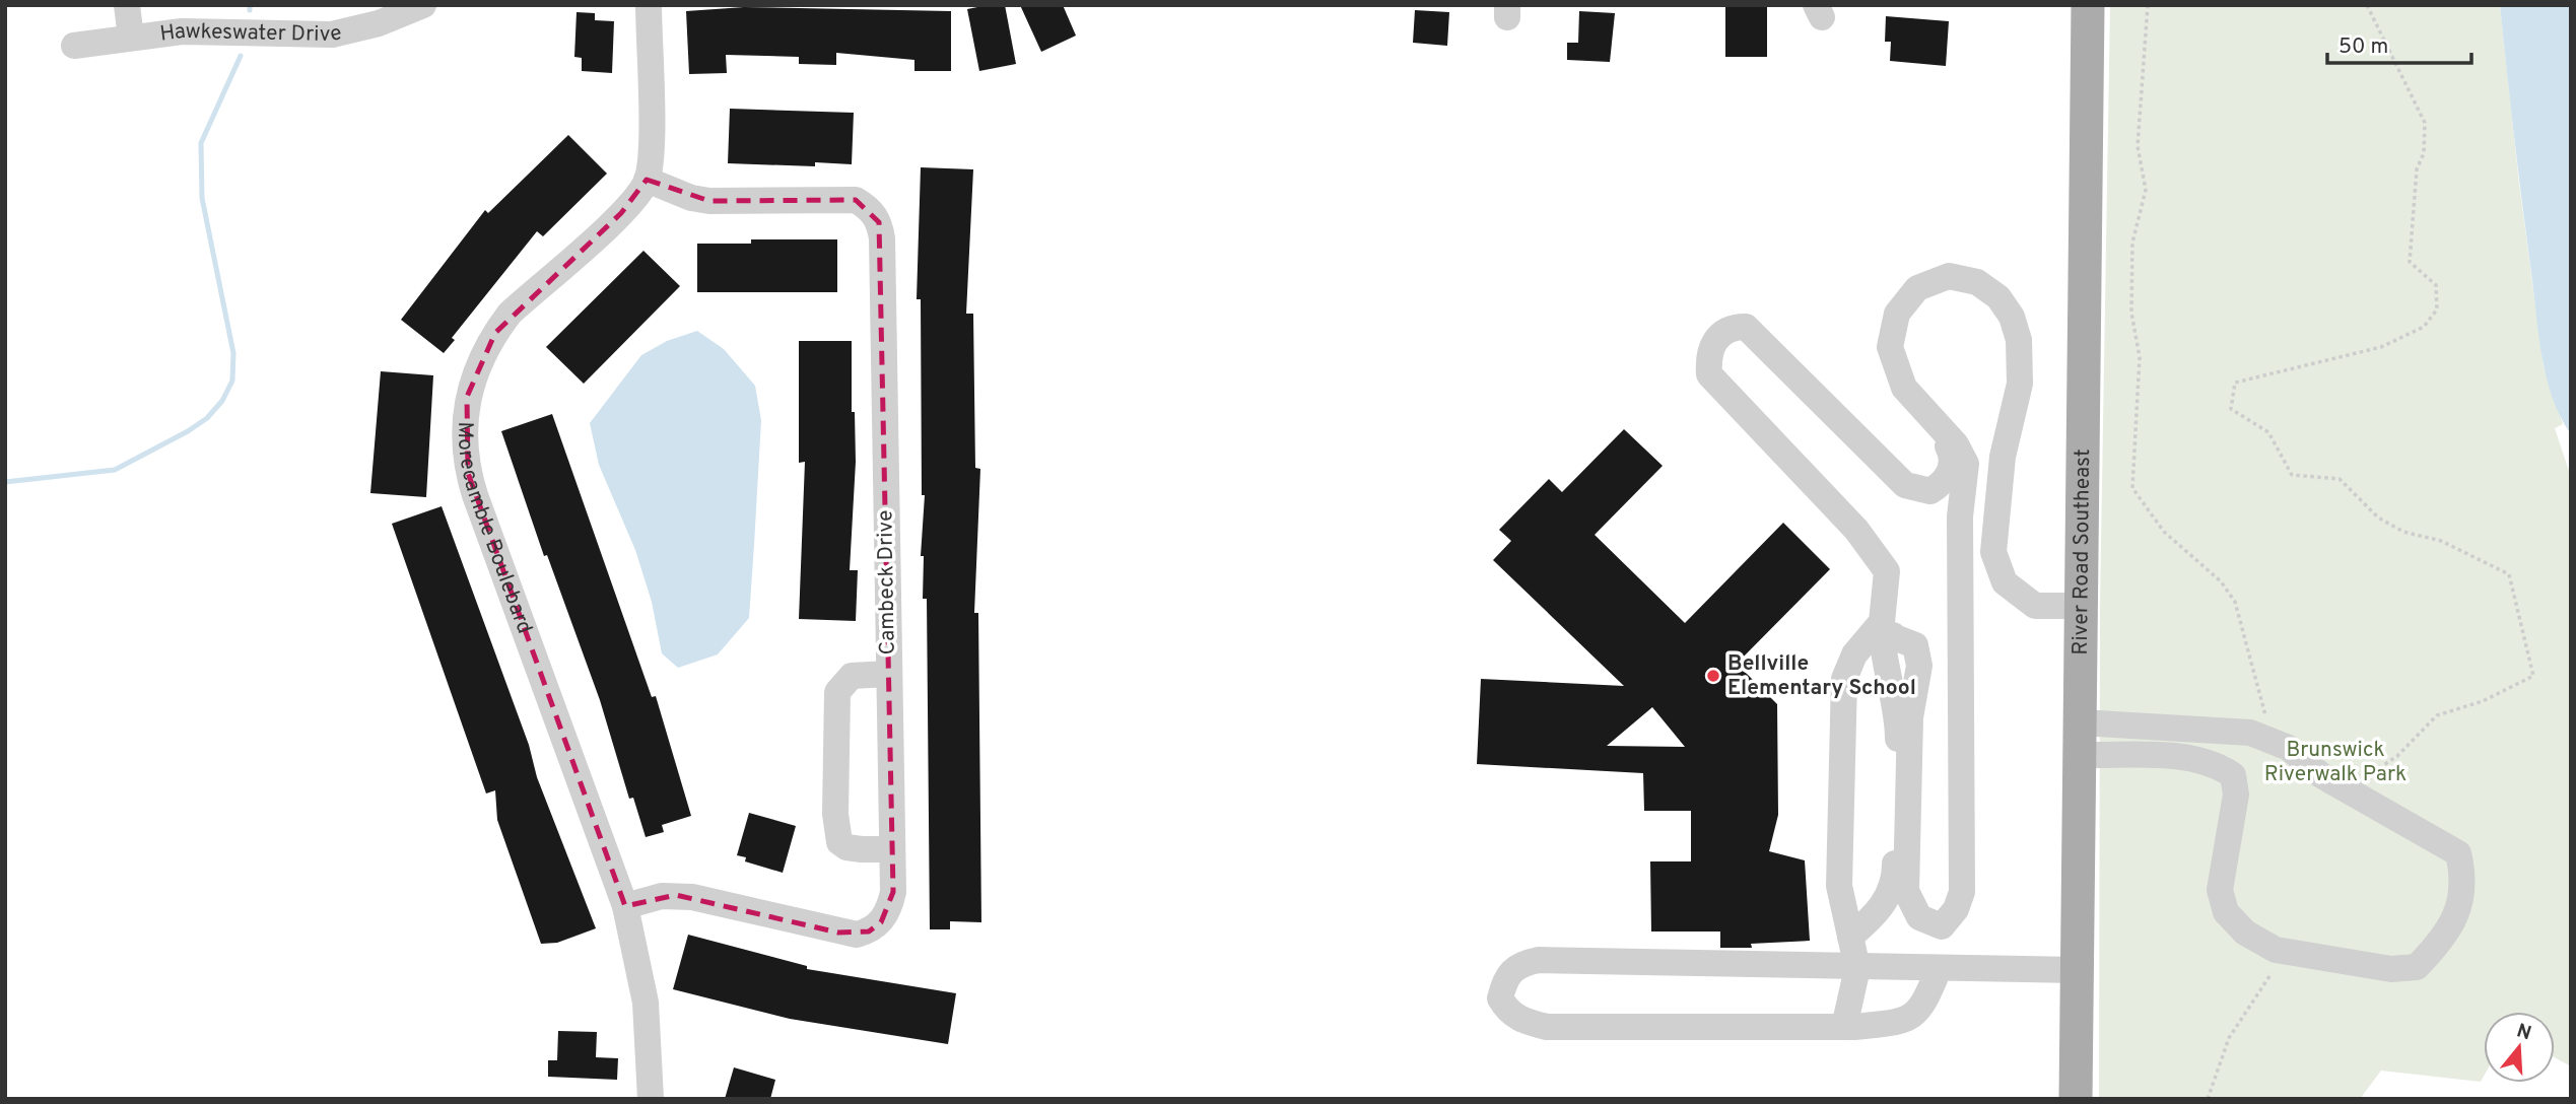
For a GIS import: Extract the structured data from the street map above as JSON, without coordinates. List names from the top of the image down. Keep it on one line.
{"streets":{"main road":["River Road Southeast"],"street":["Hawkeswater Drive","Morecamble Boulebard","Cambeck Drive"]},"crossings":[["Morecamble Boulebard","Cambeck Drive"]],"parks":["Brunswick Riverwalk Park"],"places":["Bellville Elementary School"],"scale_bar":"50 m","north":"top"}
